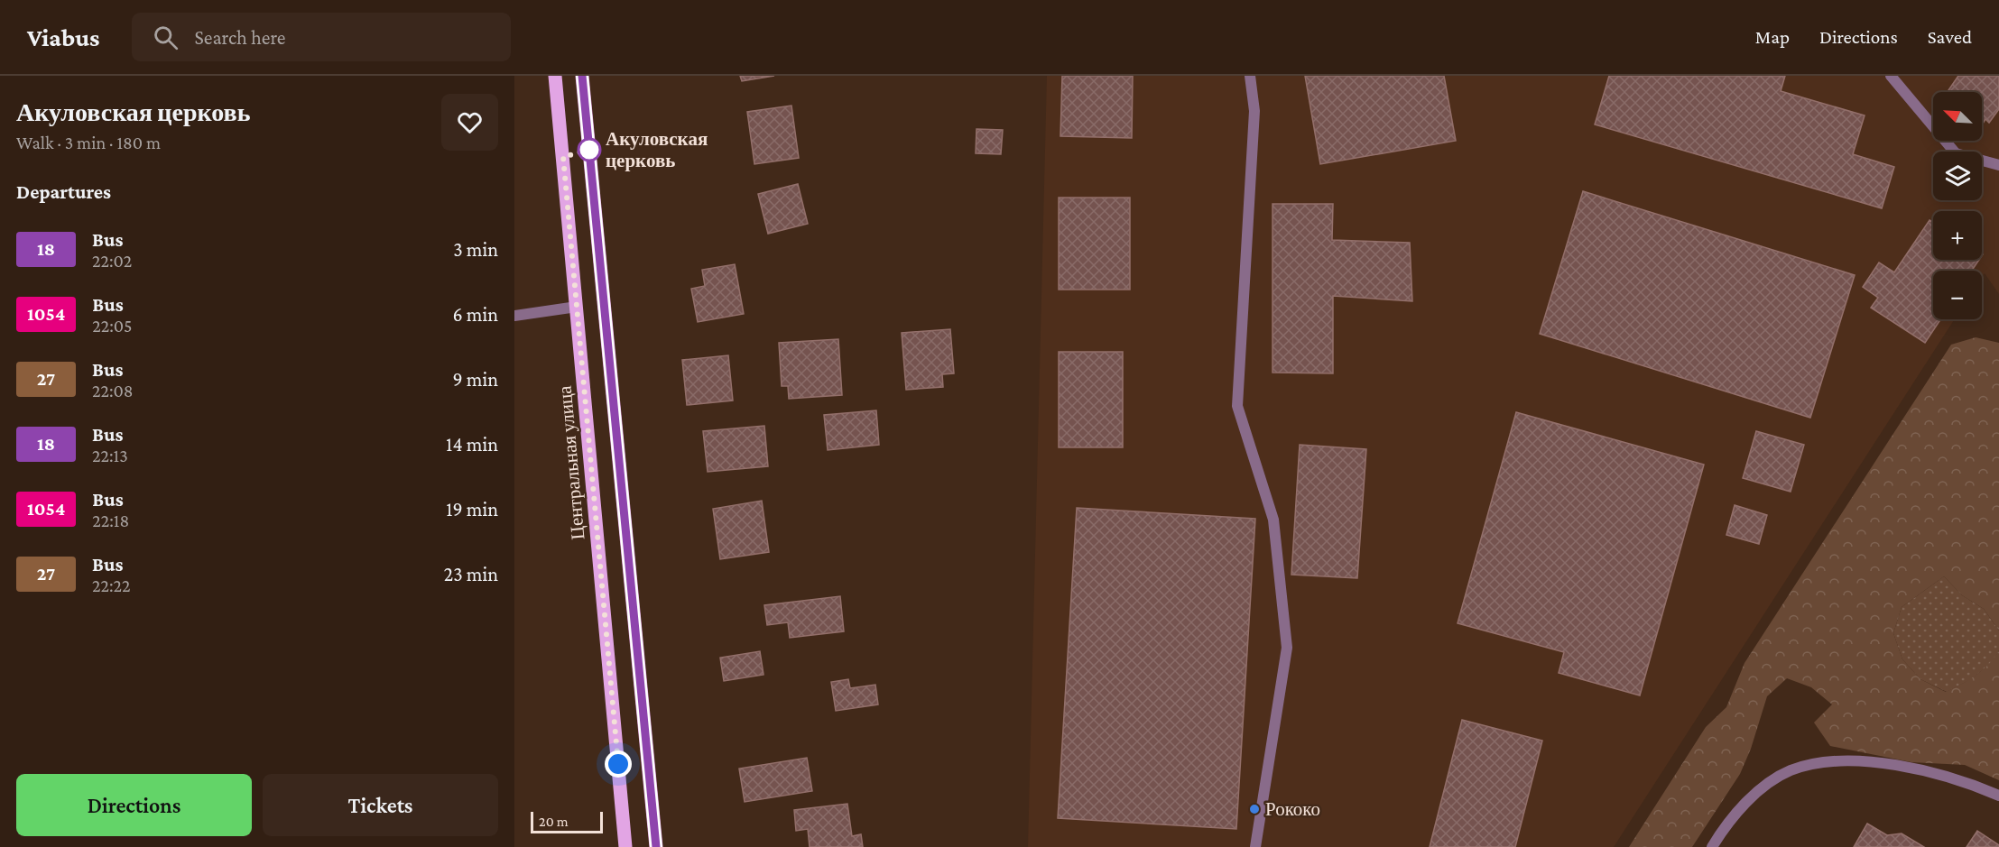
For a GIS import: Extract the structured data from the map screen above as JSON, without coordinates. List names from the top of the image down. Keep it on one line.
{"streets":{"main road":["Центральная улица"]},"places":["Акуловская церковь","Рококо"],"lines":["bus line 18"],"scale_bar":"20 m","north":"top left","page":{"header":"Viabus","search":"Search here","nav":["Map","Directions","Saved"],"heading":[["Акуловская церковь","Walk · 3 min · 180 m"],"Departures"],"map_buttons":["+","−"],"list":[{"mark":"18","name":"Bus","note":"22:02","value":"3 min"},{"mark":"1054","name":"Bus","note":"22:05","value":"6 min"},{"mark":"27","name":"Bus","note":"22:08","value":"9 min"},{"mark":"18","name":"Bus","note":"22:13","value":"14 min"},{"mark":"1054","name":"Bus","note":"22:18","value":"19 min"},{"mark":"27","name":"Bus","note":"22:22","value":"23 min"}],"buttons":["Directions","Tickets"],"scale":"20 m"}}
